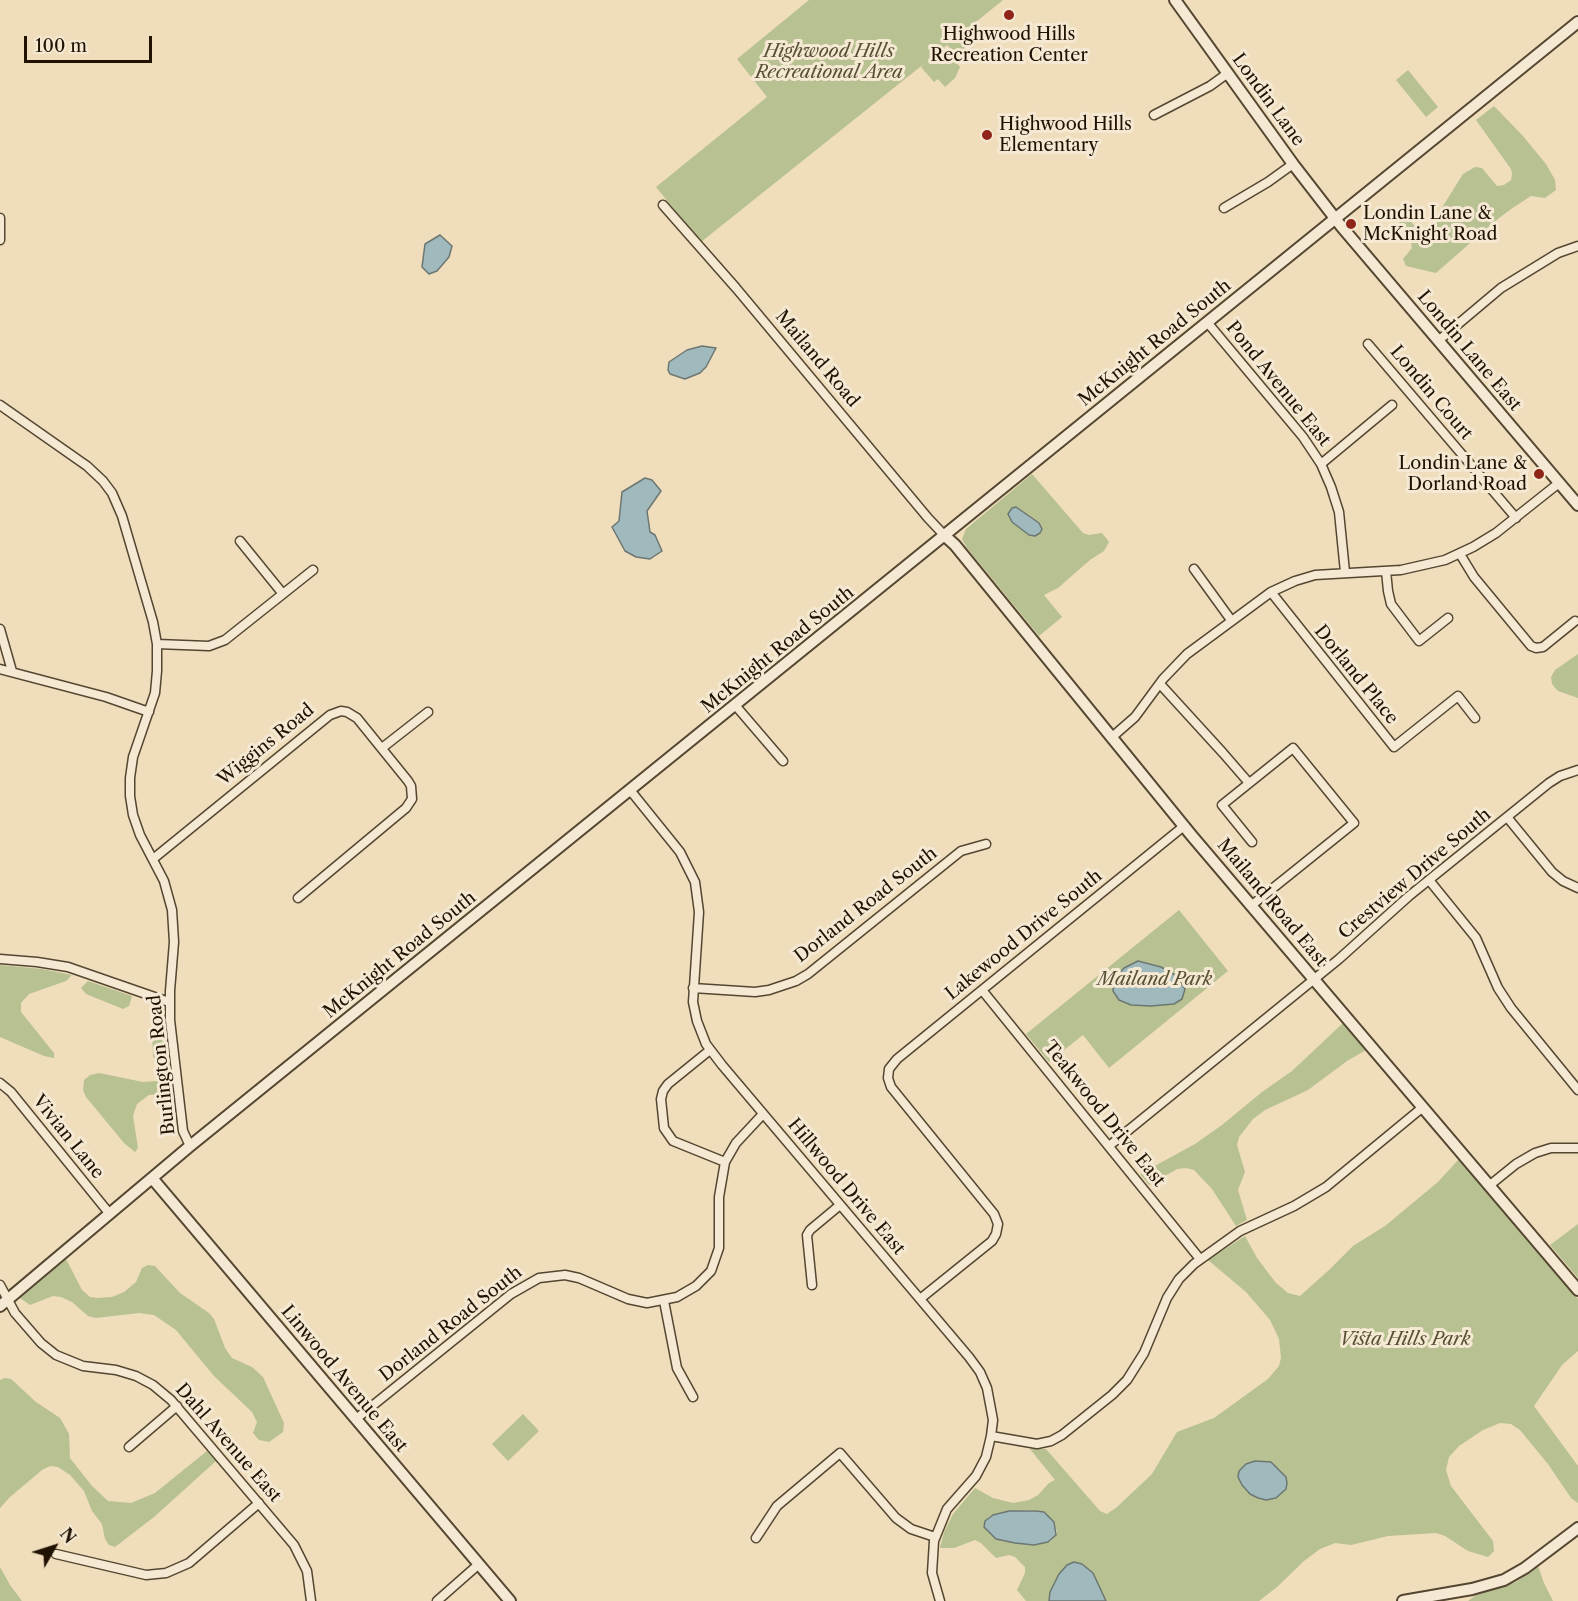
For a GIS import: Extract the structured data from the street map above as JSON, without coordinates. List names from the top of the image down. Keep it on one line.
{"streets":{"street":["Londin Lane","McKnight Road South","Londin Lane East","Mailand Road","Pond Avenue East","Londin Court","Dorland Place","Wiggins Road","Crestview Drive South","Mailand Road East","Dorland Road South","Lakewood Drive South","Burlington Road","Teakwood Drive East","Vivian Lane","Hillwood Drive East","Linwood Avenue East","Dahl Avenue East"]},"crossings":[["Londin Lane","McKnight Road South"],["Londin Lane","Londin Lane East"],["McKnight Road South","Londin Lane East"],["McKnight Road South","Mailand Road"],["McKnight Road South","Pond Avenue East"],["McKnight Road South","Mailand Road East"],["McKnight Road South","Burlington Road"],["McKnight Road South","Vivian Lane"],["McKnight Road South","Hillwood Drive East"],["McKnight Road South","Linwood Avenue East"],["McKnight Road South","Dahl Avenue East"],["Mailand Road","Mailand Road East"],["Wiggins Road","Burlington Road"],["Crestview Drive South","Mailand Road East"],["Crestview Drive South","Teakwood Drive East"],["Mailand Road East","Lakewood Drive South"],["Dorland Road South","Hillwood Drive East"],["Dorland Road South","Linwood Avenue East"],["Lakewood Drive South","Teakwood Drive East"],["Lakewood Drive South","Hillwood Drive East"]],"parks":["Highwood Hills Recreational Area","Mailand Park","Vista Hills Park"],"places":["Highwood Hills Recreation Center","Highwood Hills Elementary","Londin Lane & McKnight Road","Londin Lane & Dorland Road"],"scale_bar":"100 m","north":"top right"}
